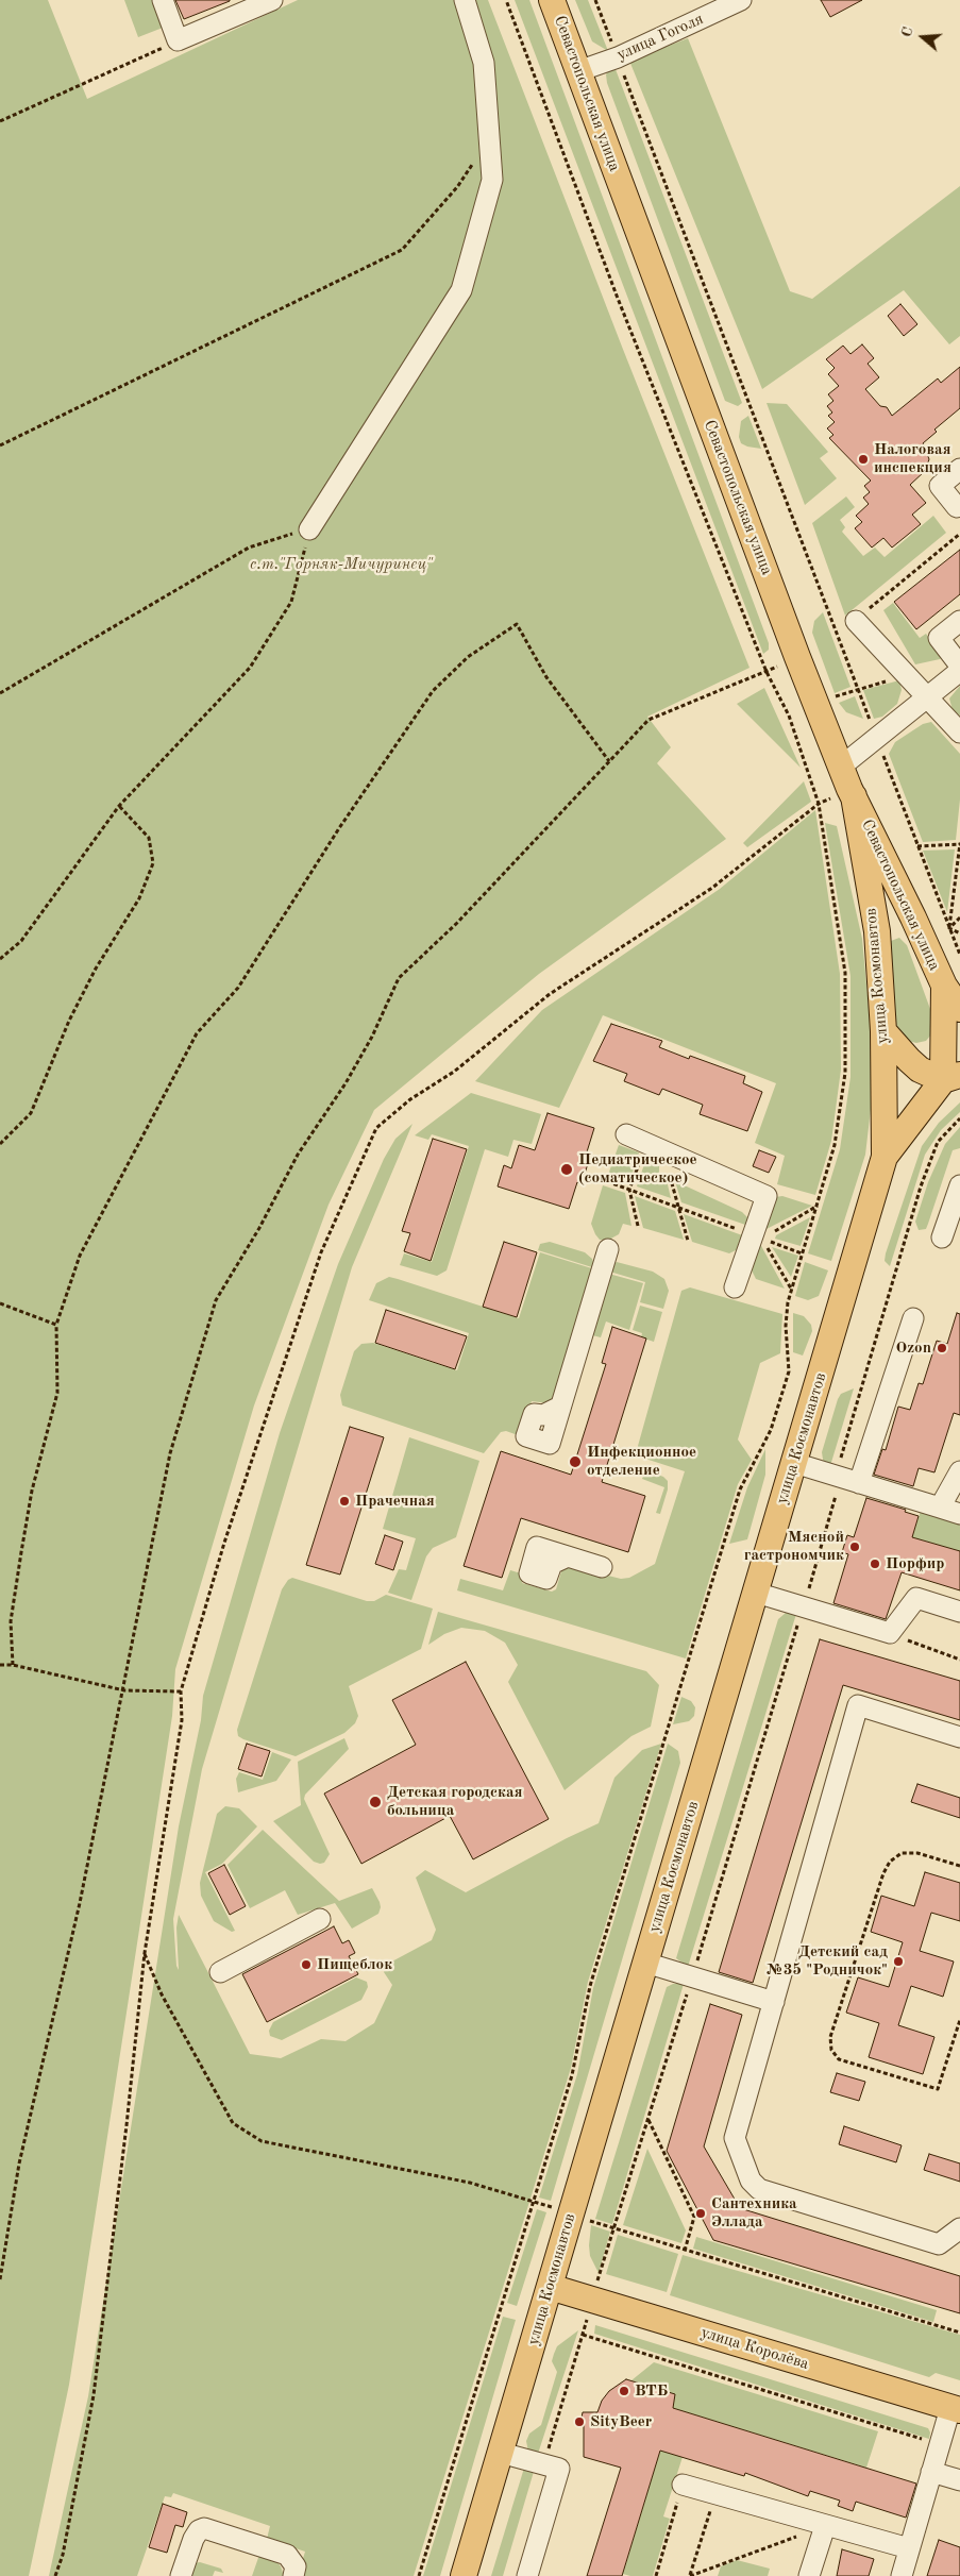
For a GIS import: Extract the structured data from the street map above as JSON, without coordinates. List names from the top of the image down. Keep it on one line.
{"streets":{"main road":["Севастопольская улица","улица Космонавтов","улица Королёва"],"street":["улица Гоголя"]},"crossings":[["улица Гоголя","Севастопольская улица"],["Севастопольская улица","улица Космонавтов"],["улица Космонавтов","улица Королёва"]],"parks":["с.т.\"Горняк-Мичуринец\""],"places":["Налоговая инспекция","Педиатрическое (соматическое)","Ozon","Инфекционное отделение","Прачечная","Мясной гастрономчик","Порфир","Детская городская больница","Детский сад №35 \"Родничок\"","Пищеблок","Сантехника Эллада","ВТБ","SityBeer"],"north":"left"}
